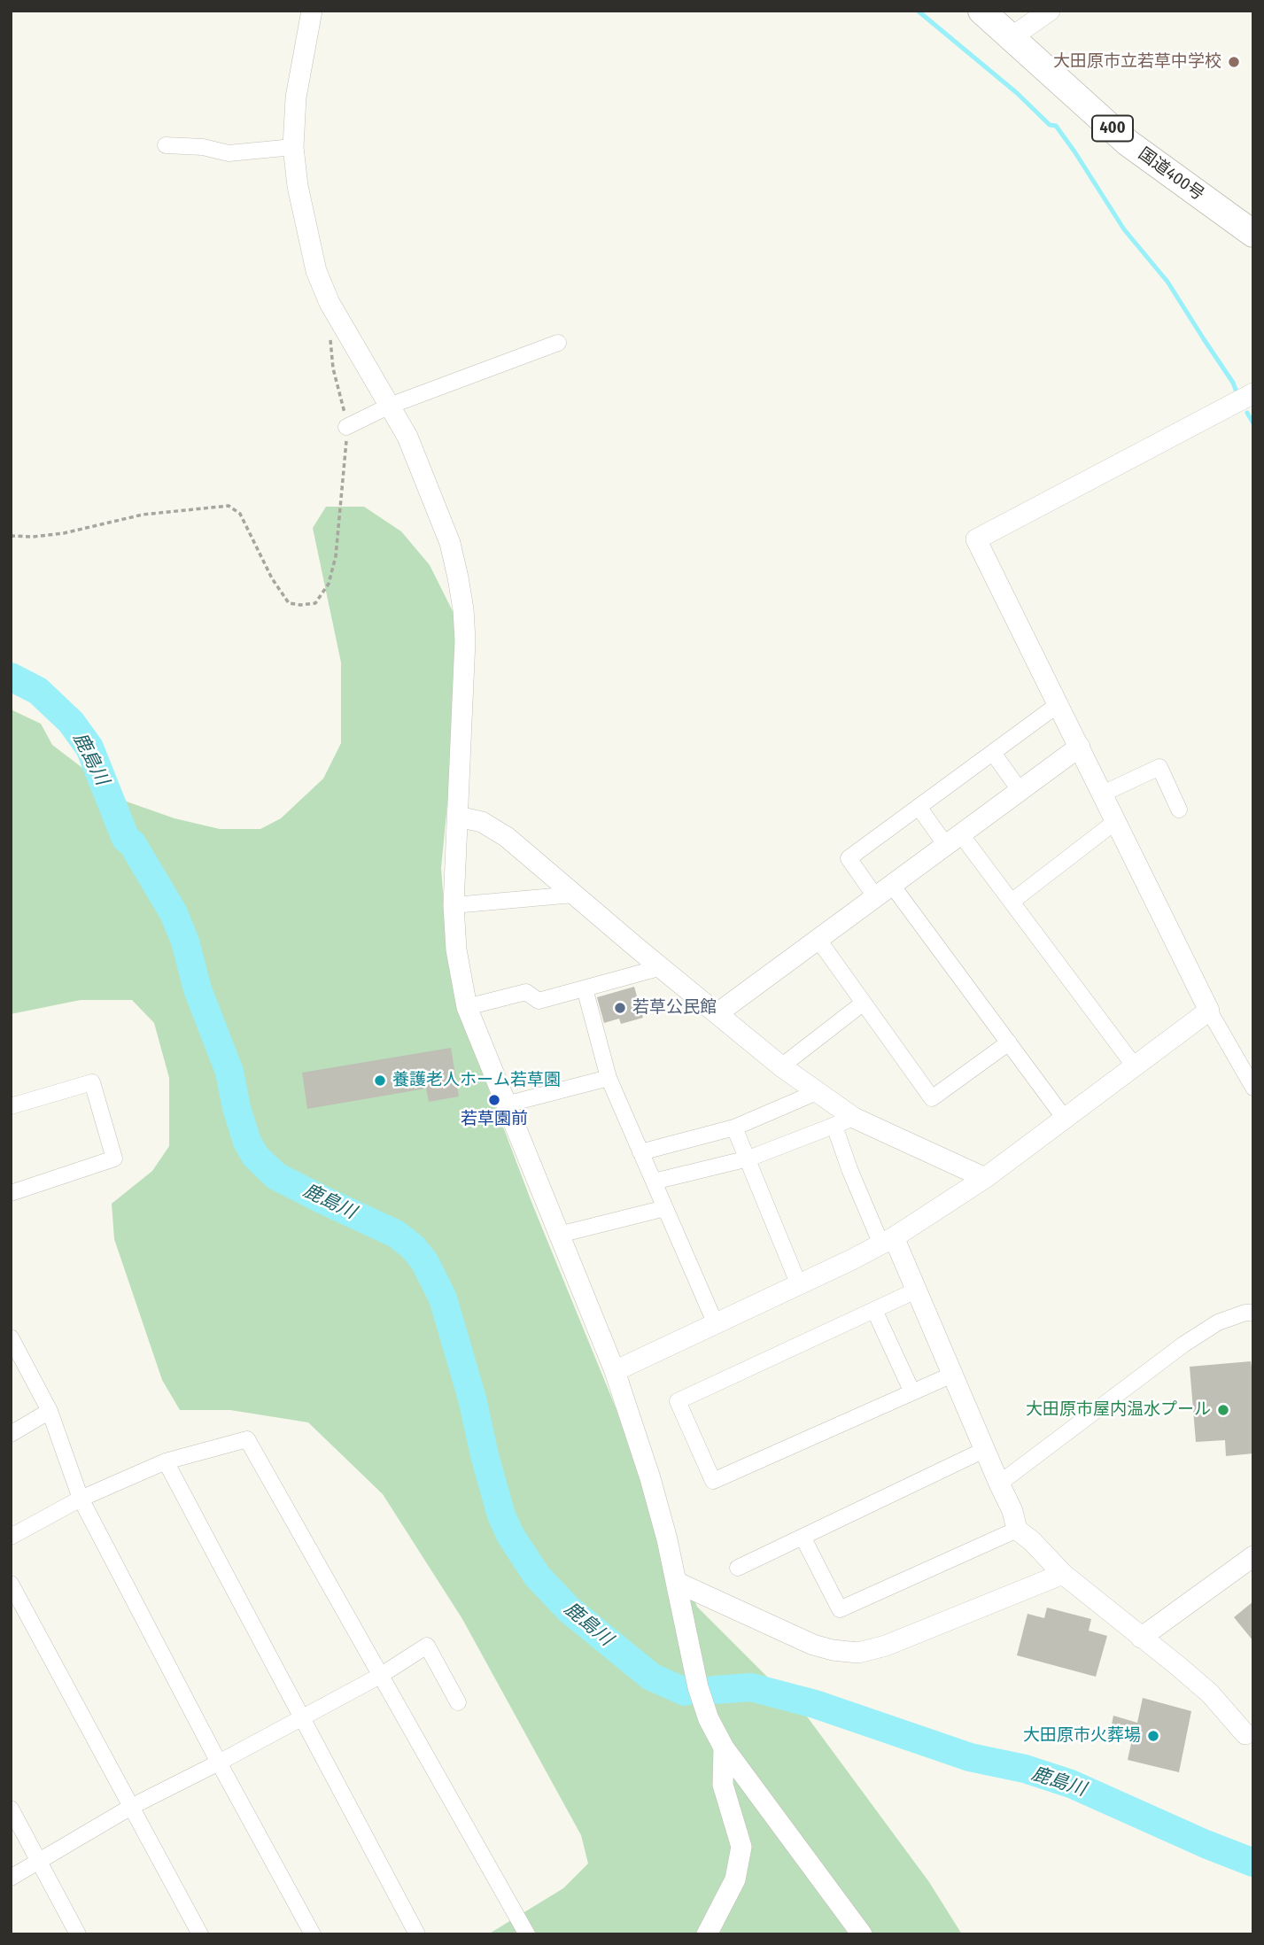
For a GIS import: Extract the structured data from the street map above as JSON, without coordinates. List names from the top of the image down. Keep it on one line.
{"streets":{"highway":["400","国道400号"]},"water":["鹿島川"],"places":["大田原市立若草中学校","若草公民館","養護老人ホーム若草園","若草園前","大田原市屋内温水プール","大田原市火葬場"]}
